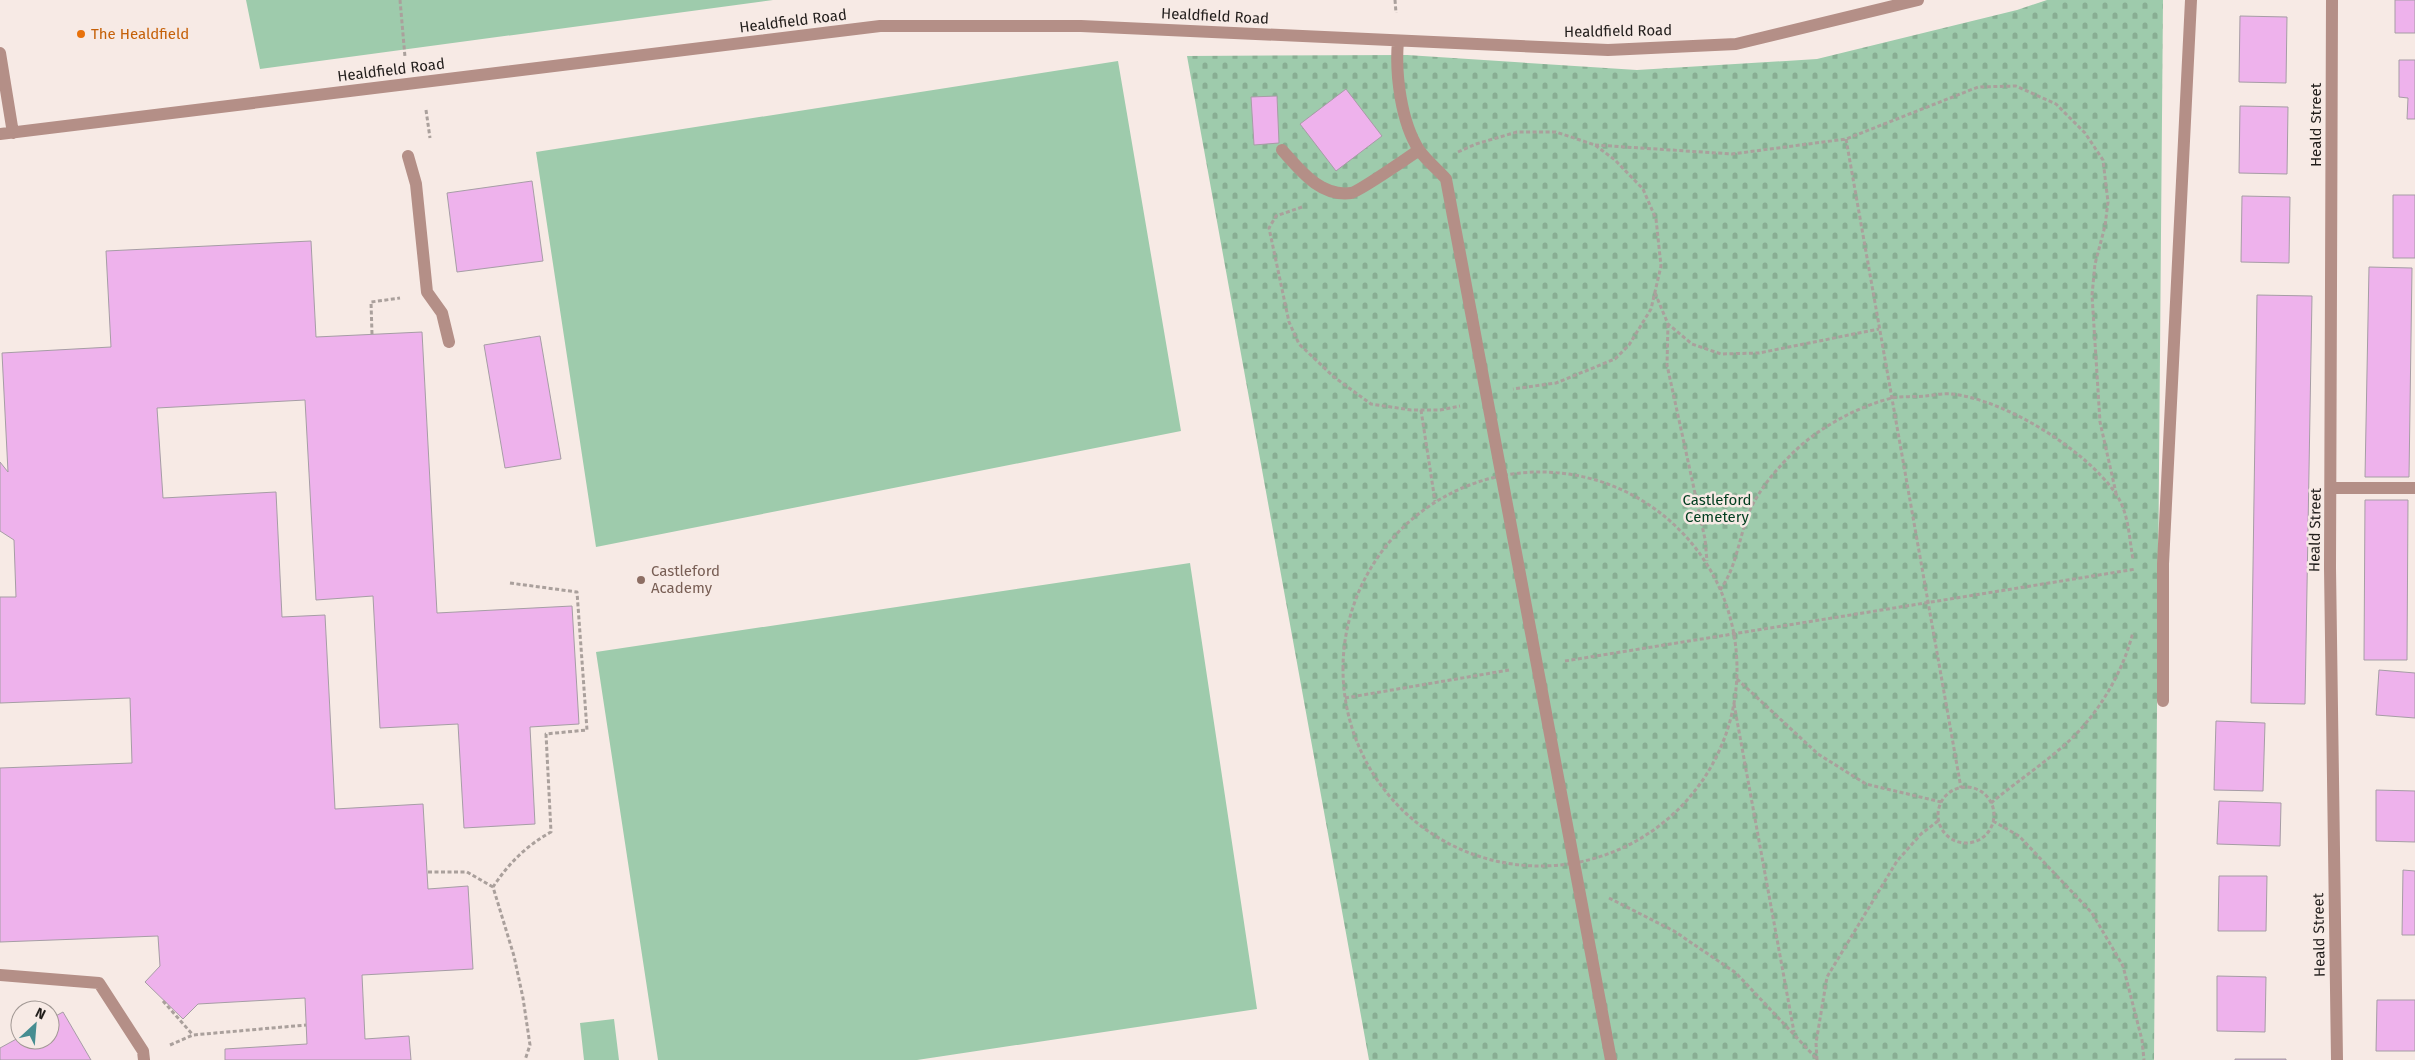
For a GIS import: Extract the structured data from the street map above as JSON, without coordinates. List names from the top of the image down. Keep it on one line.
{"streets":{"street":["Healdfield Road","Heald Street"]},"parks":["Castleford Cemetery"],"places":["The Healdfield","Castleford Academy"],"north":"top right"}
